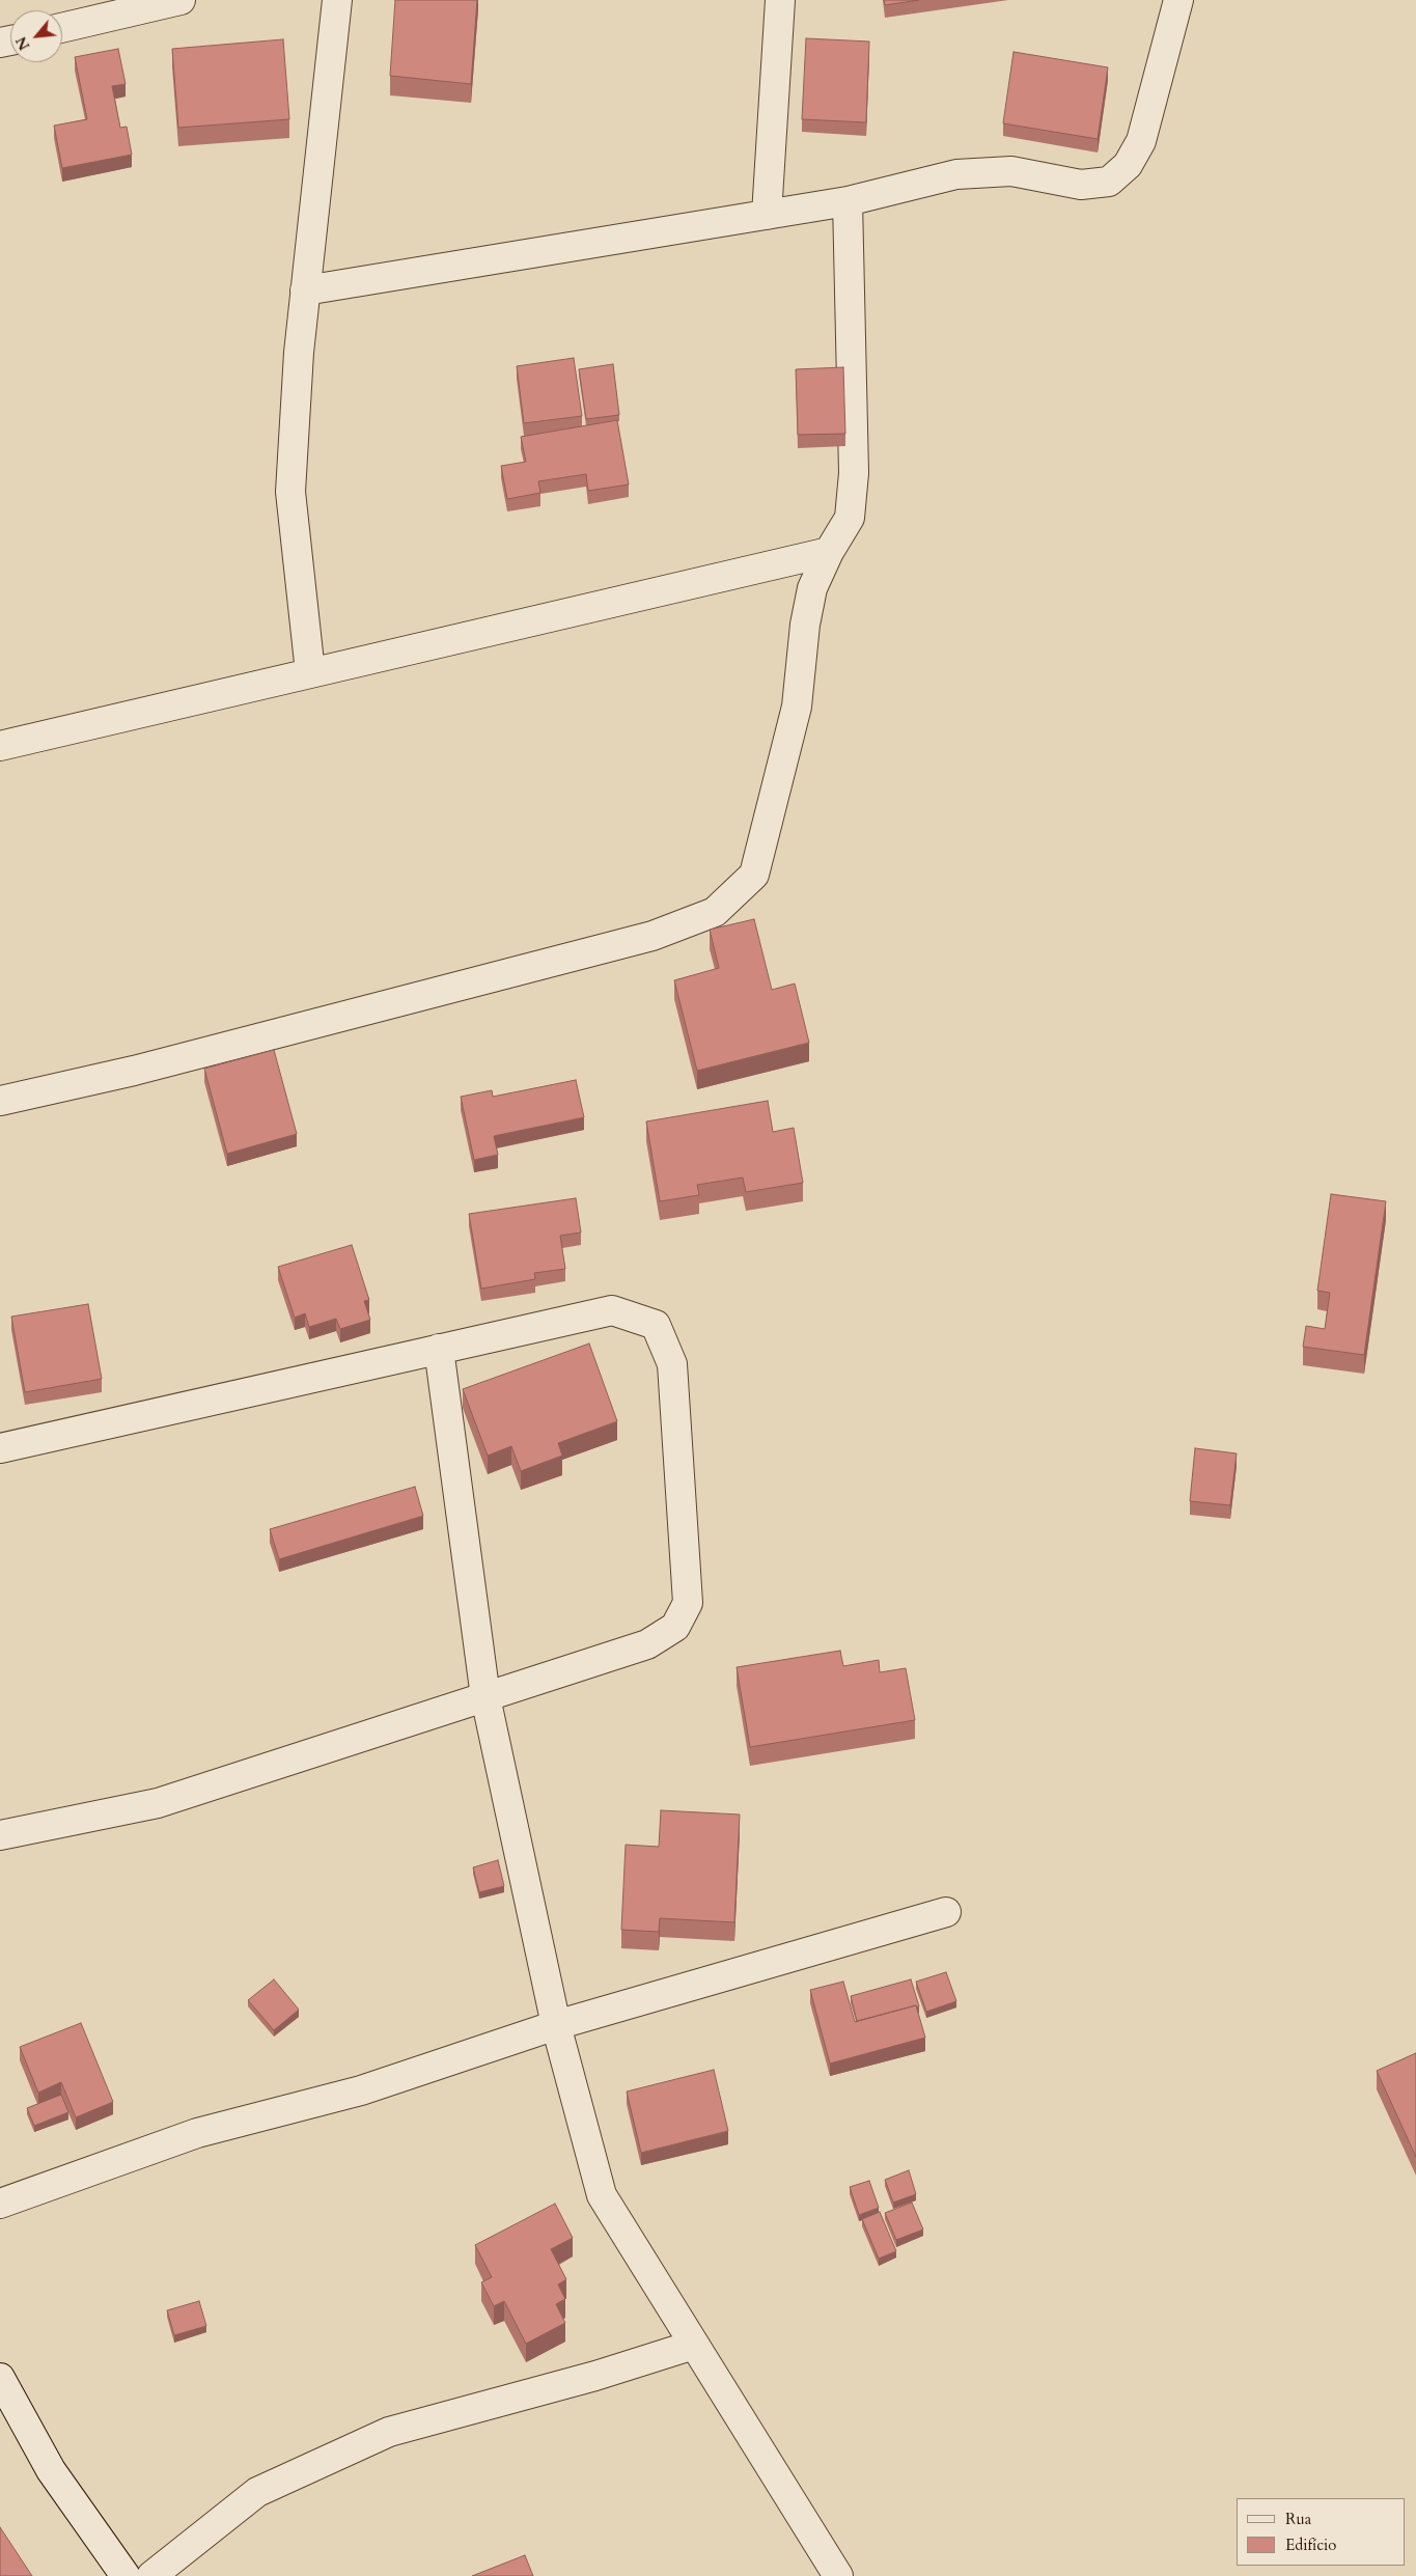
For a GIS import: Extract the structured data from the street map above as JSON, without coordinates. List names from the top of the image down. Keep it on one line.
{"legend":["Rua","Edifício"],"north":"bottom left"}
